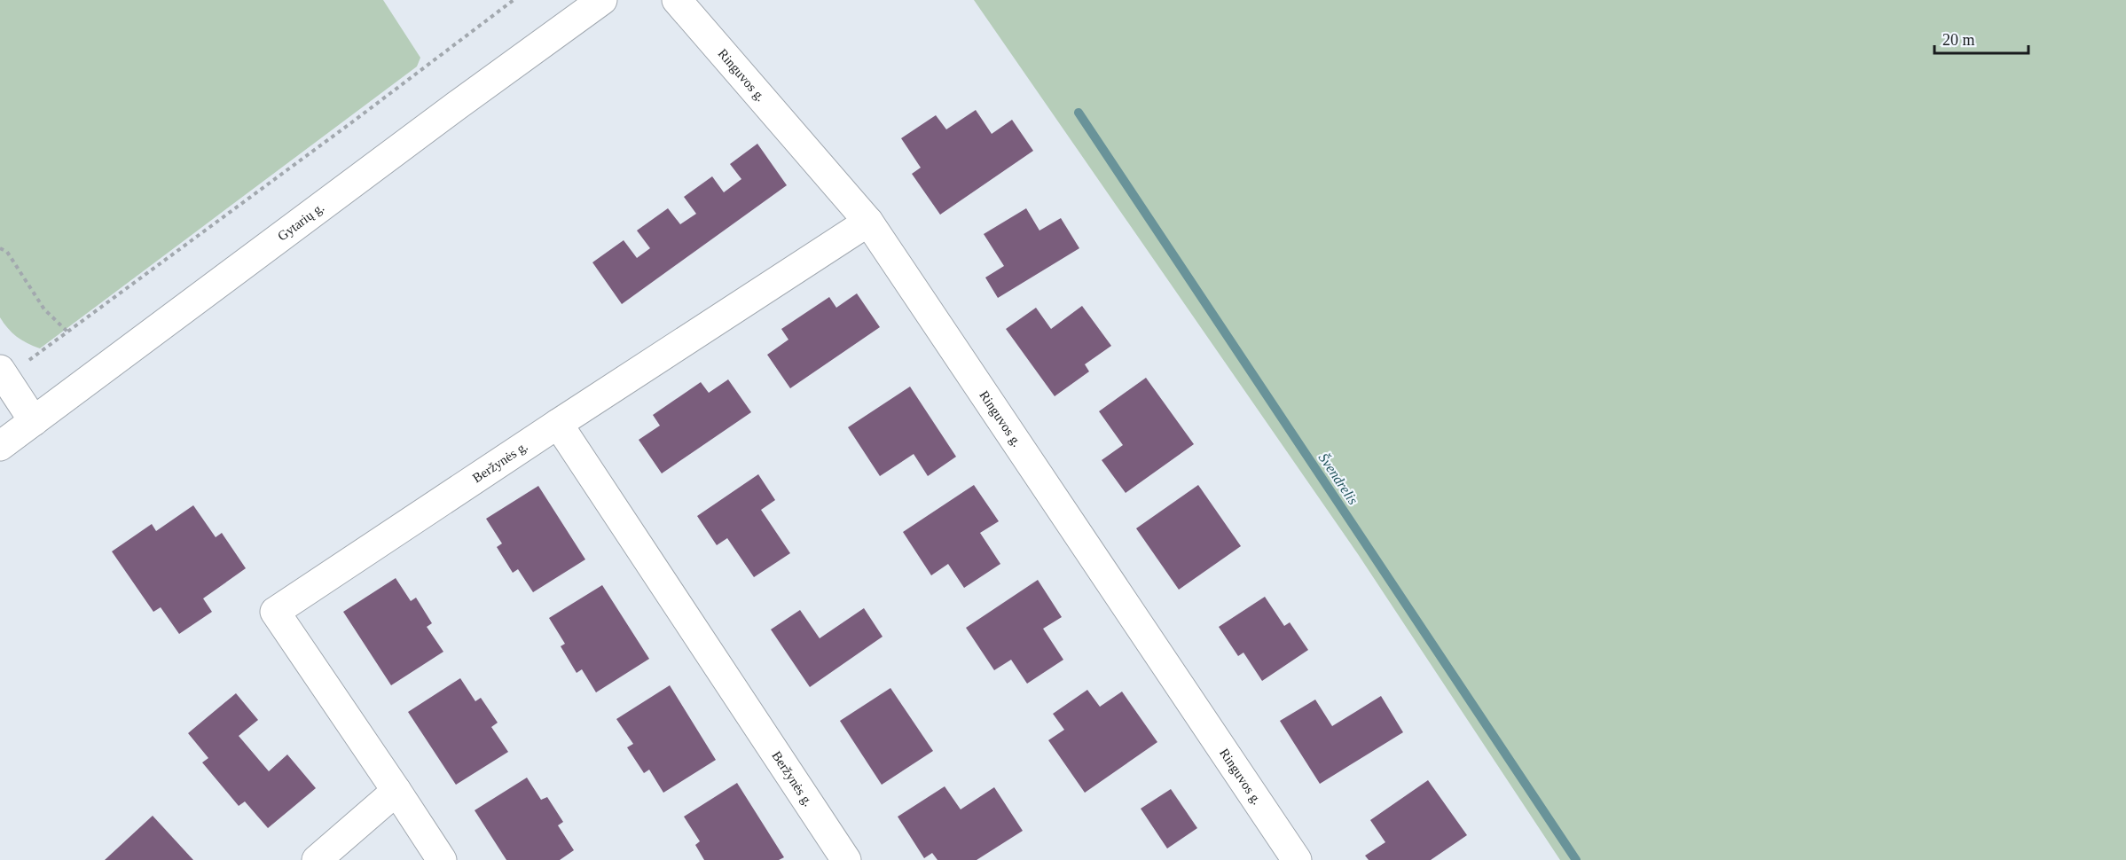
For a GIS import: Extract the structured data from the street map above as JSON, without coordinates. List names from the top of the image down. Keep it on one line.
{"streets":{"street":["Ringuvos g.","Gytarių g.","Beržynės g."]},"water":["Švendrelis"],"scale_bar":"20 m"}
